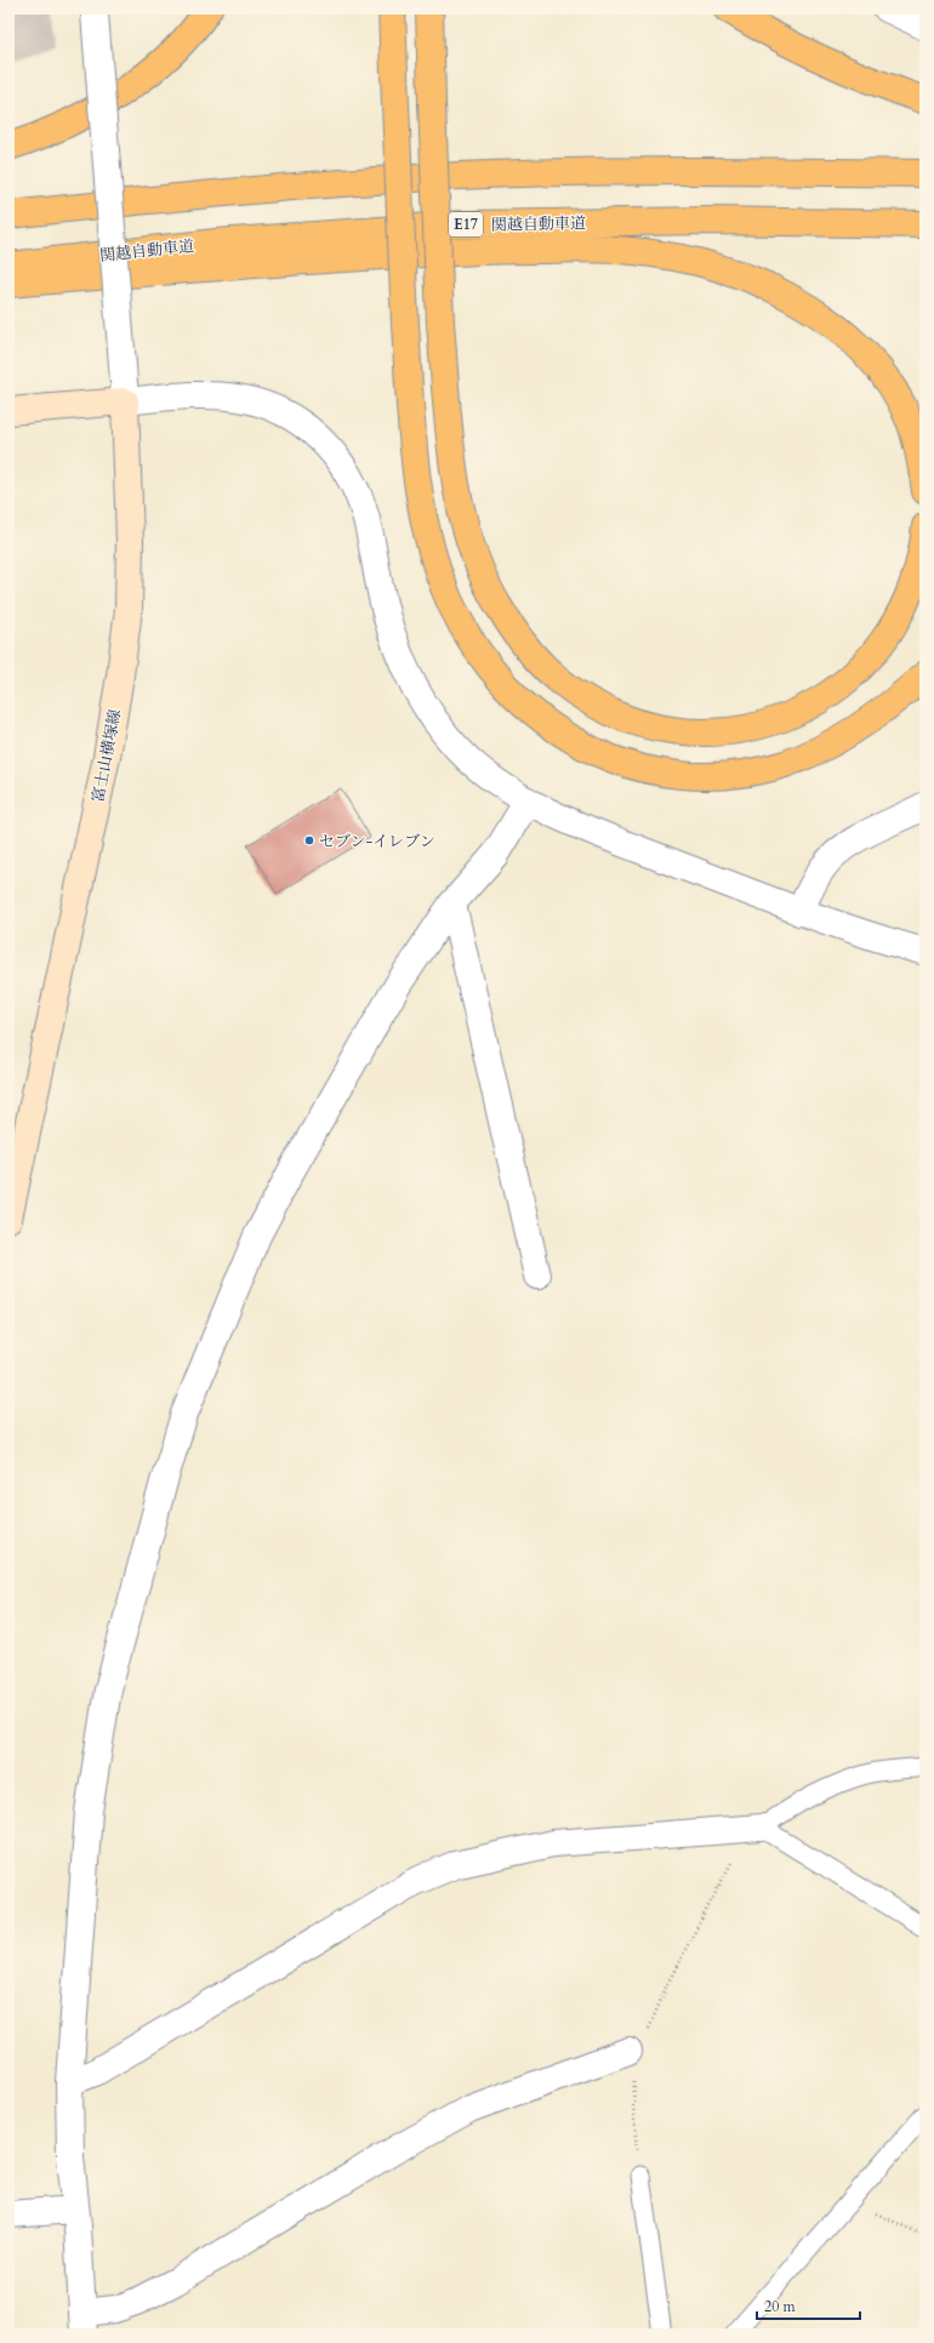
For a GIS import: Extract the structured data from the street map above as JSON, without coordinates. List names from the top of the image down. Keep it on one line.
{"streets":{"highway":["関越自動車道","E17"],"main road":["富士山横塚線"]},"places":["セブン-イレブン"],"scale_bar":"20 m"}
